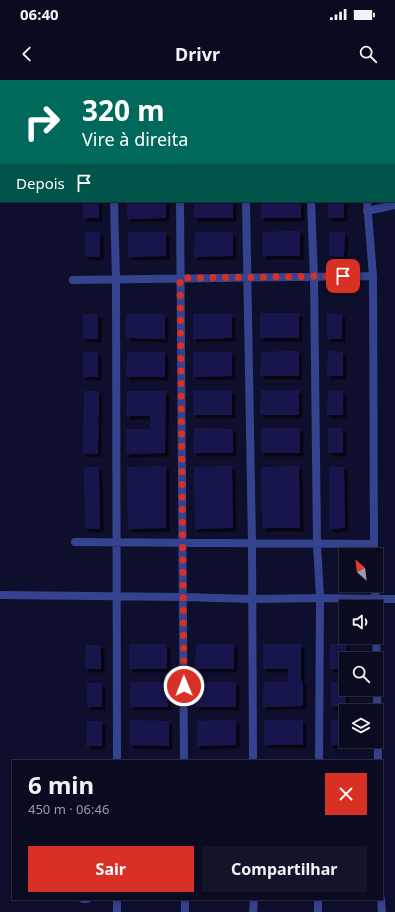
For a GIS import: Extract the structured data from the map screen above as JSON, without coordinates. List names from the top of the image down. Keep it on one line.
{"north":"top left","page":{"status":"06:40","header":"Drivr","turn":["320 m","Vire à direita"],"then":"Depois","heading":["6 min","450 m · 06:46"],"buttons":["Sair","Compartilhar"]}}
